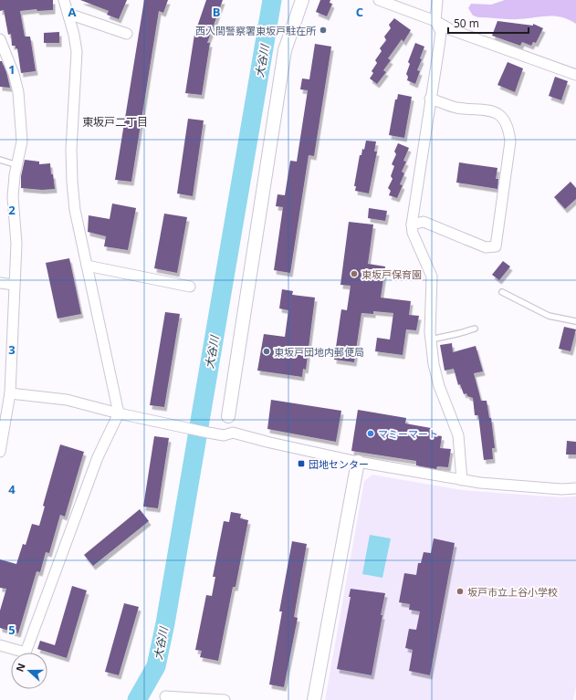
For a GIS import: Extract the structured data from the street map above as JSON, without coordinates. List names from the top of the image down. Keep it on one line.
{"districts":["東坂戸二丁目"],"water":["大谷川"],"places":{"other":["西入間警察署東坂戸駐在所","東坂戸保育園","東坂戸団地内郵便局","マミーマート","坂戸市立上谷小学校"],"transit":["団地センター"]},"scale_bar":"50 m","north":"left","grid":{"columns":["A","B","C"],"rows":["1","2","3","4","5"]}}
